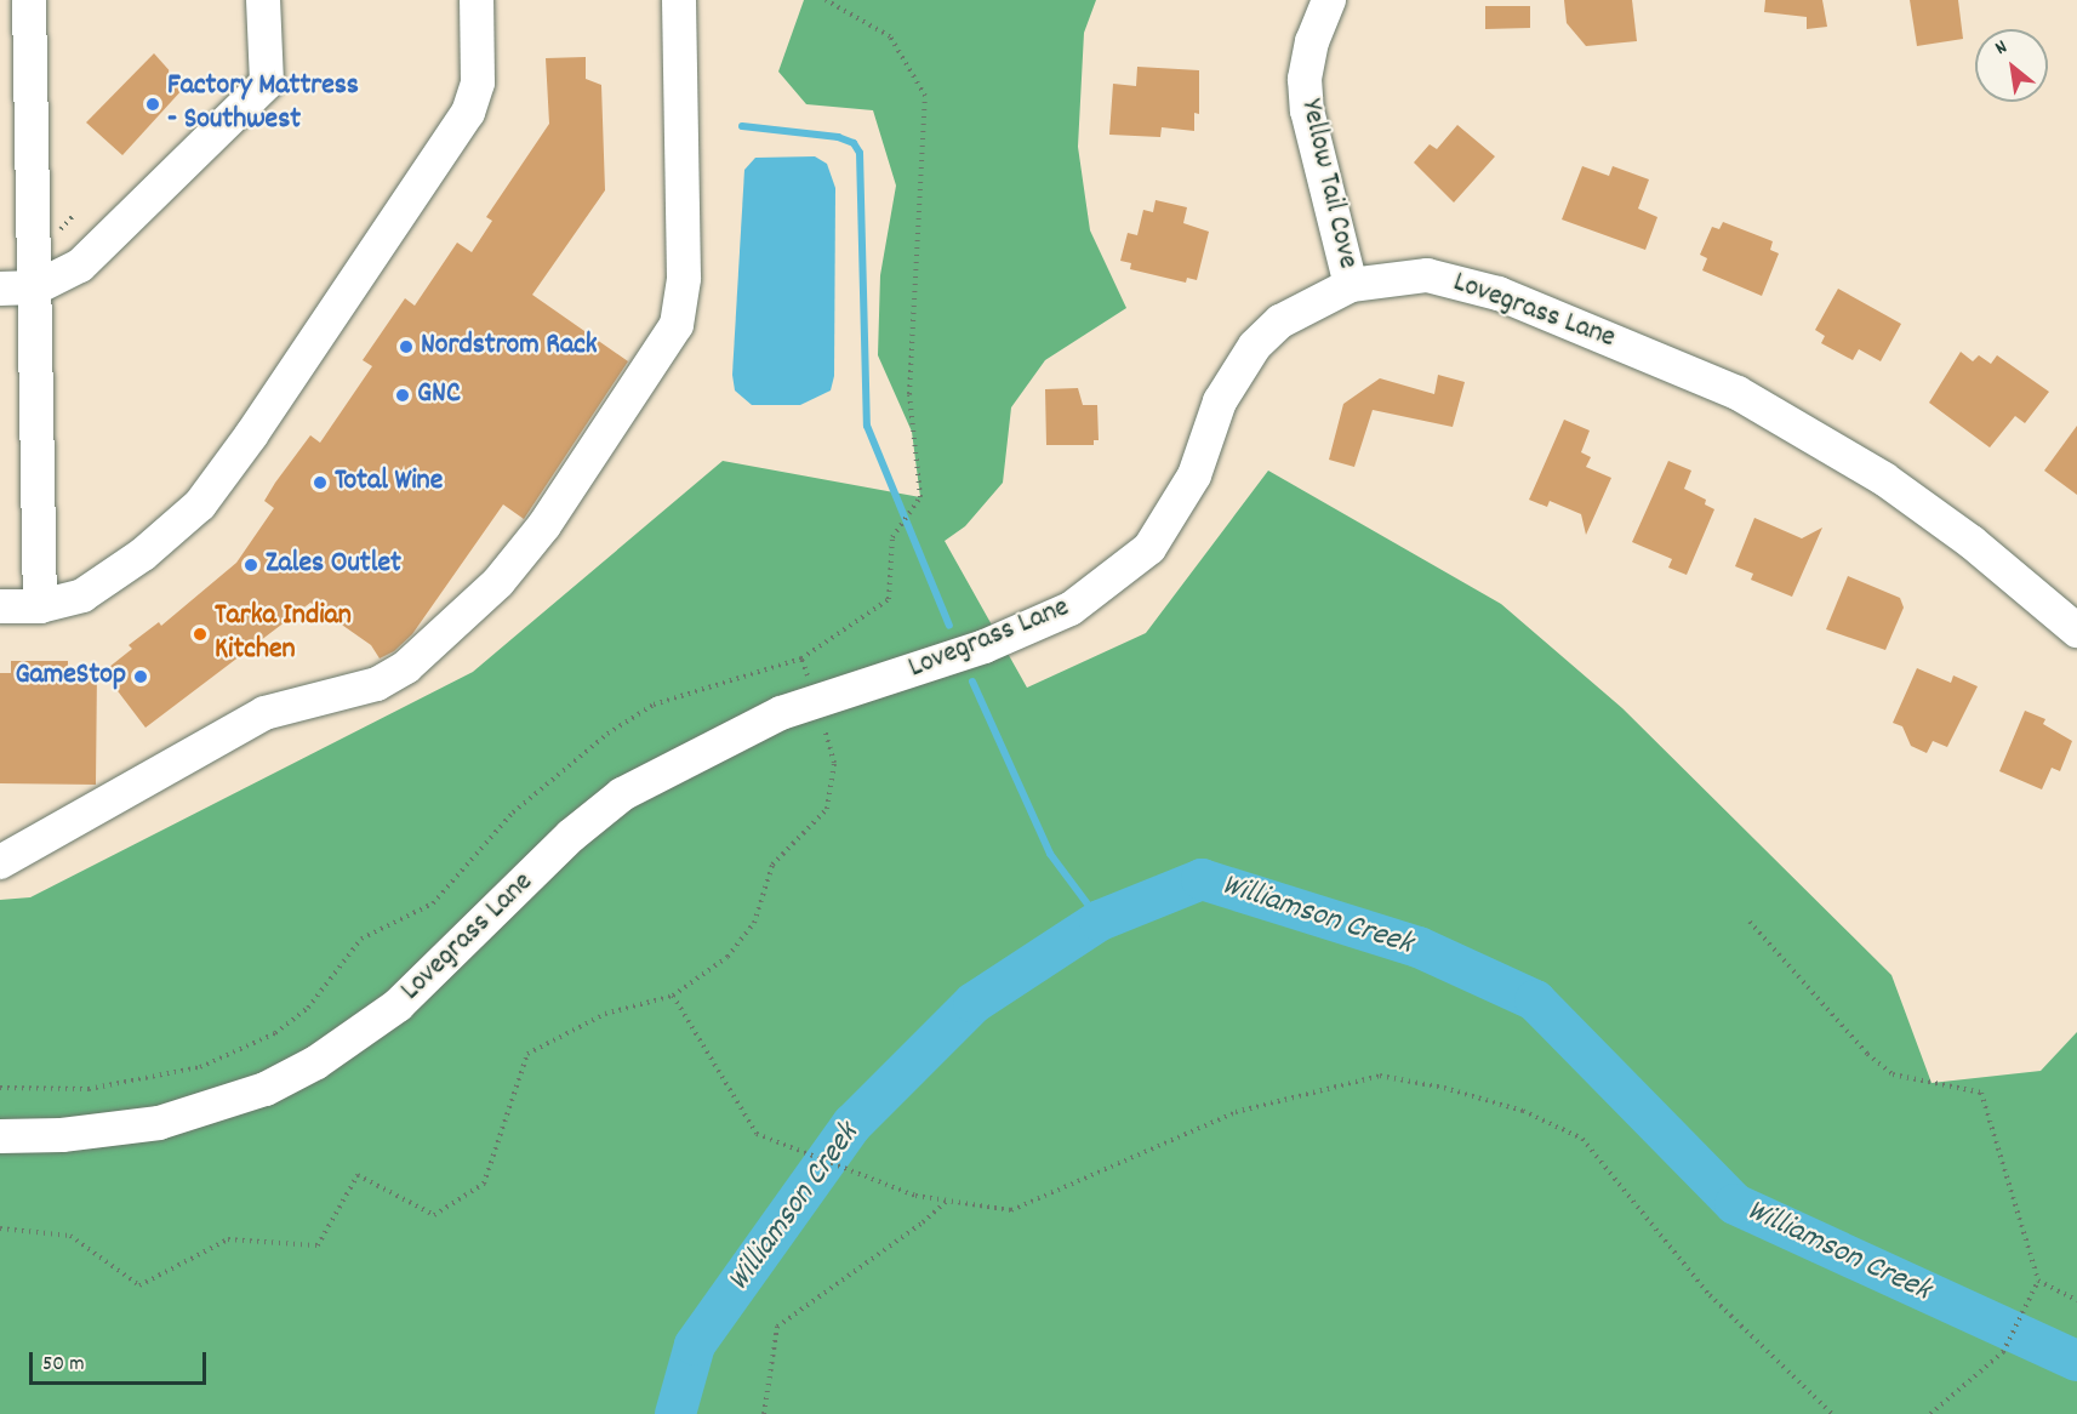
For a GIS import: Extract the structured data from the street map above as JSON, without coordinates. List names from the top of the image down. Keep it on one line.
{"streets":{"street":["Yellow Tail Cove","Lovegrass Lane"]},"crossings":[["Yellow Tail Cove","Lovegrass Lane"]],"water":["Williamson Creek"],"places":["Factory Mattress - Southwest","Nordstrom Rack","GNC","Total Wine","Zales Outlet","Tarka Indian Kitchen","GameStop"],"scale_bar":"50 m","north":"top left"}
